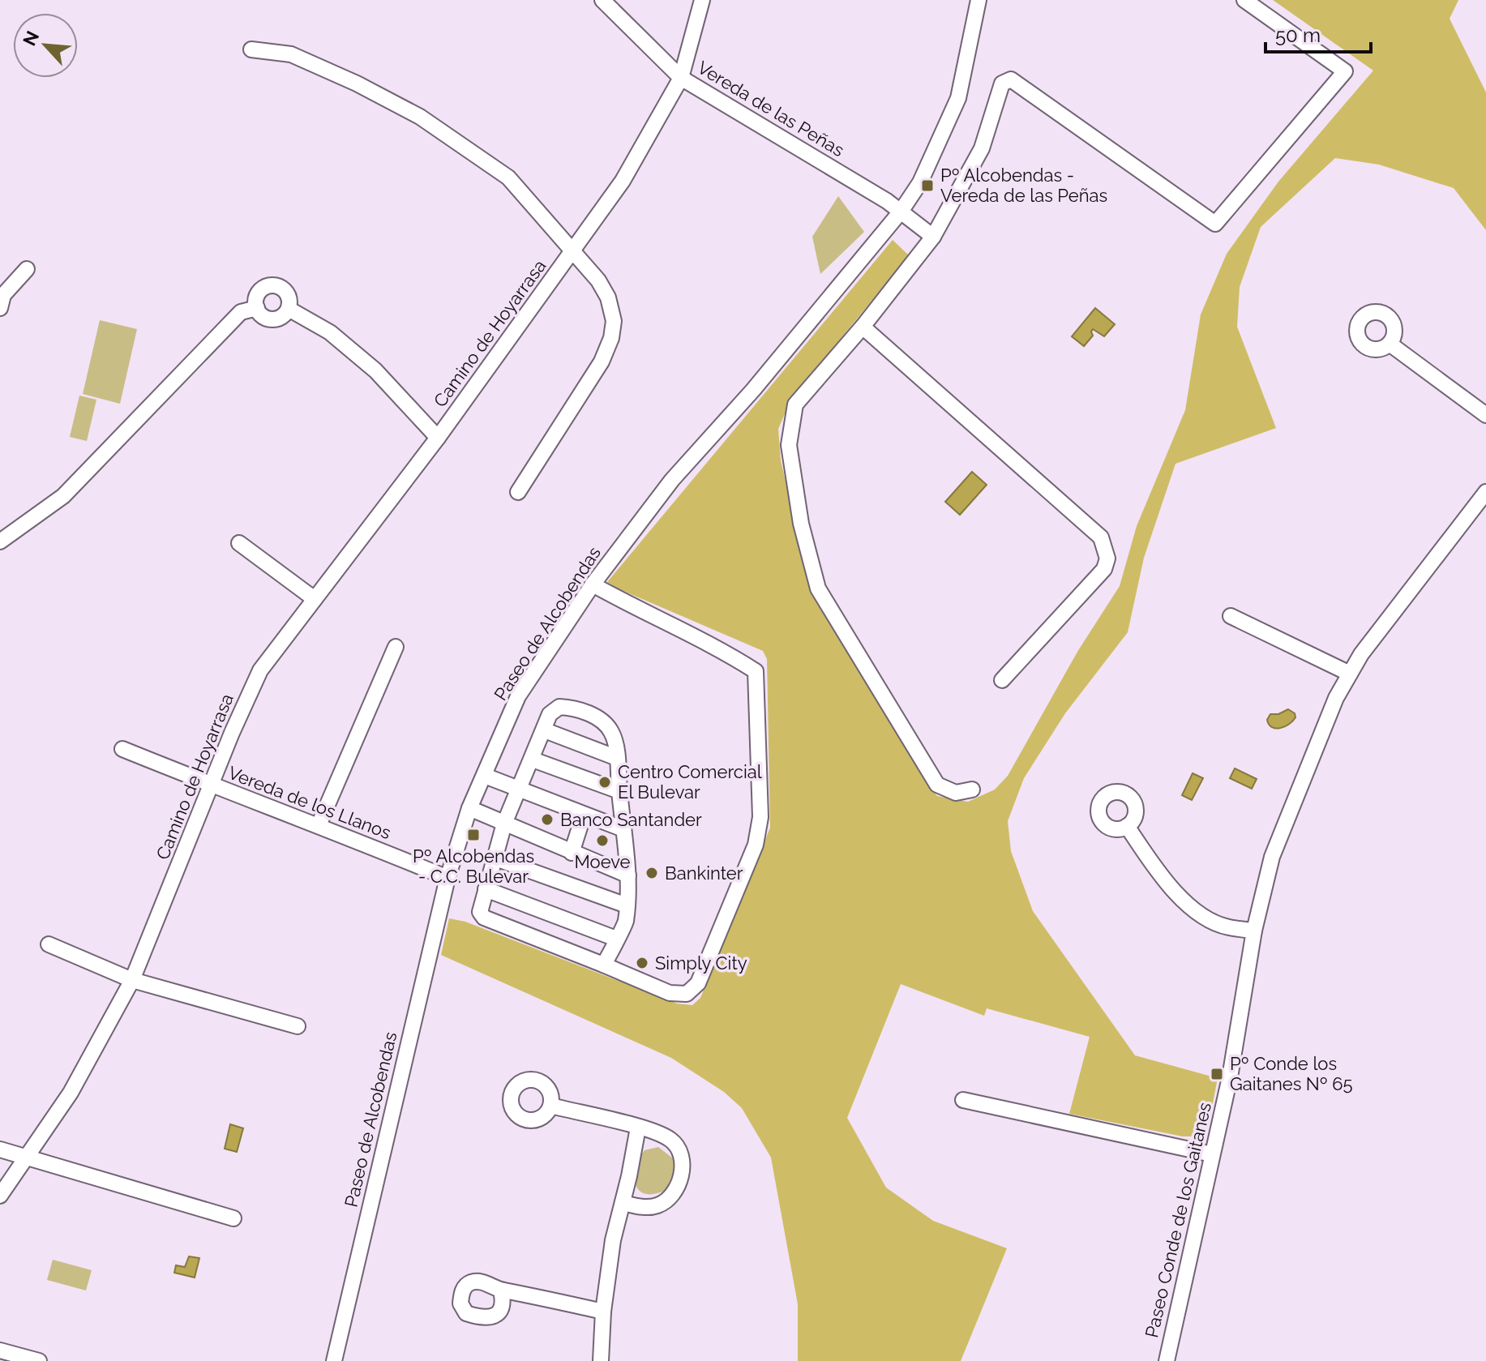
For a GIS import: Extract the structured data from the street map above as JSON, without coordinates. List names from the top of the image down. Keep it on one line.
{"streets":{"street":["Vereda de las Peñas","Camino de Hoyarrasa","Paseo de Alcobendas","Vereda de los Llanos","Paseo Conde de los Gaitanes"]},"crossings":[["Vereda de las Peñas","Camino de Hoyarrasa"],["Vereda de las Peñas","Paseo de Alcobendas"],["Camino de Hoyarrasa","Vereda de los Llanos"],["Paseo de Alcobendas","Vereda de los Llanos"]],"places":{"transit":["Pº Alcobendas - Vereda de las Peñas","Pº Alcobendas - C.C. Bulevar","Pº Conde los Gaitanes Nº 65"],"other":["Centro Comercial El Bulevar","Banco Santander","Moeve","Bankinter","Simply City"]},"scale_bar":"50 m","north":"top left"}
